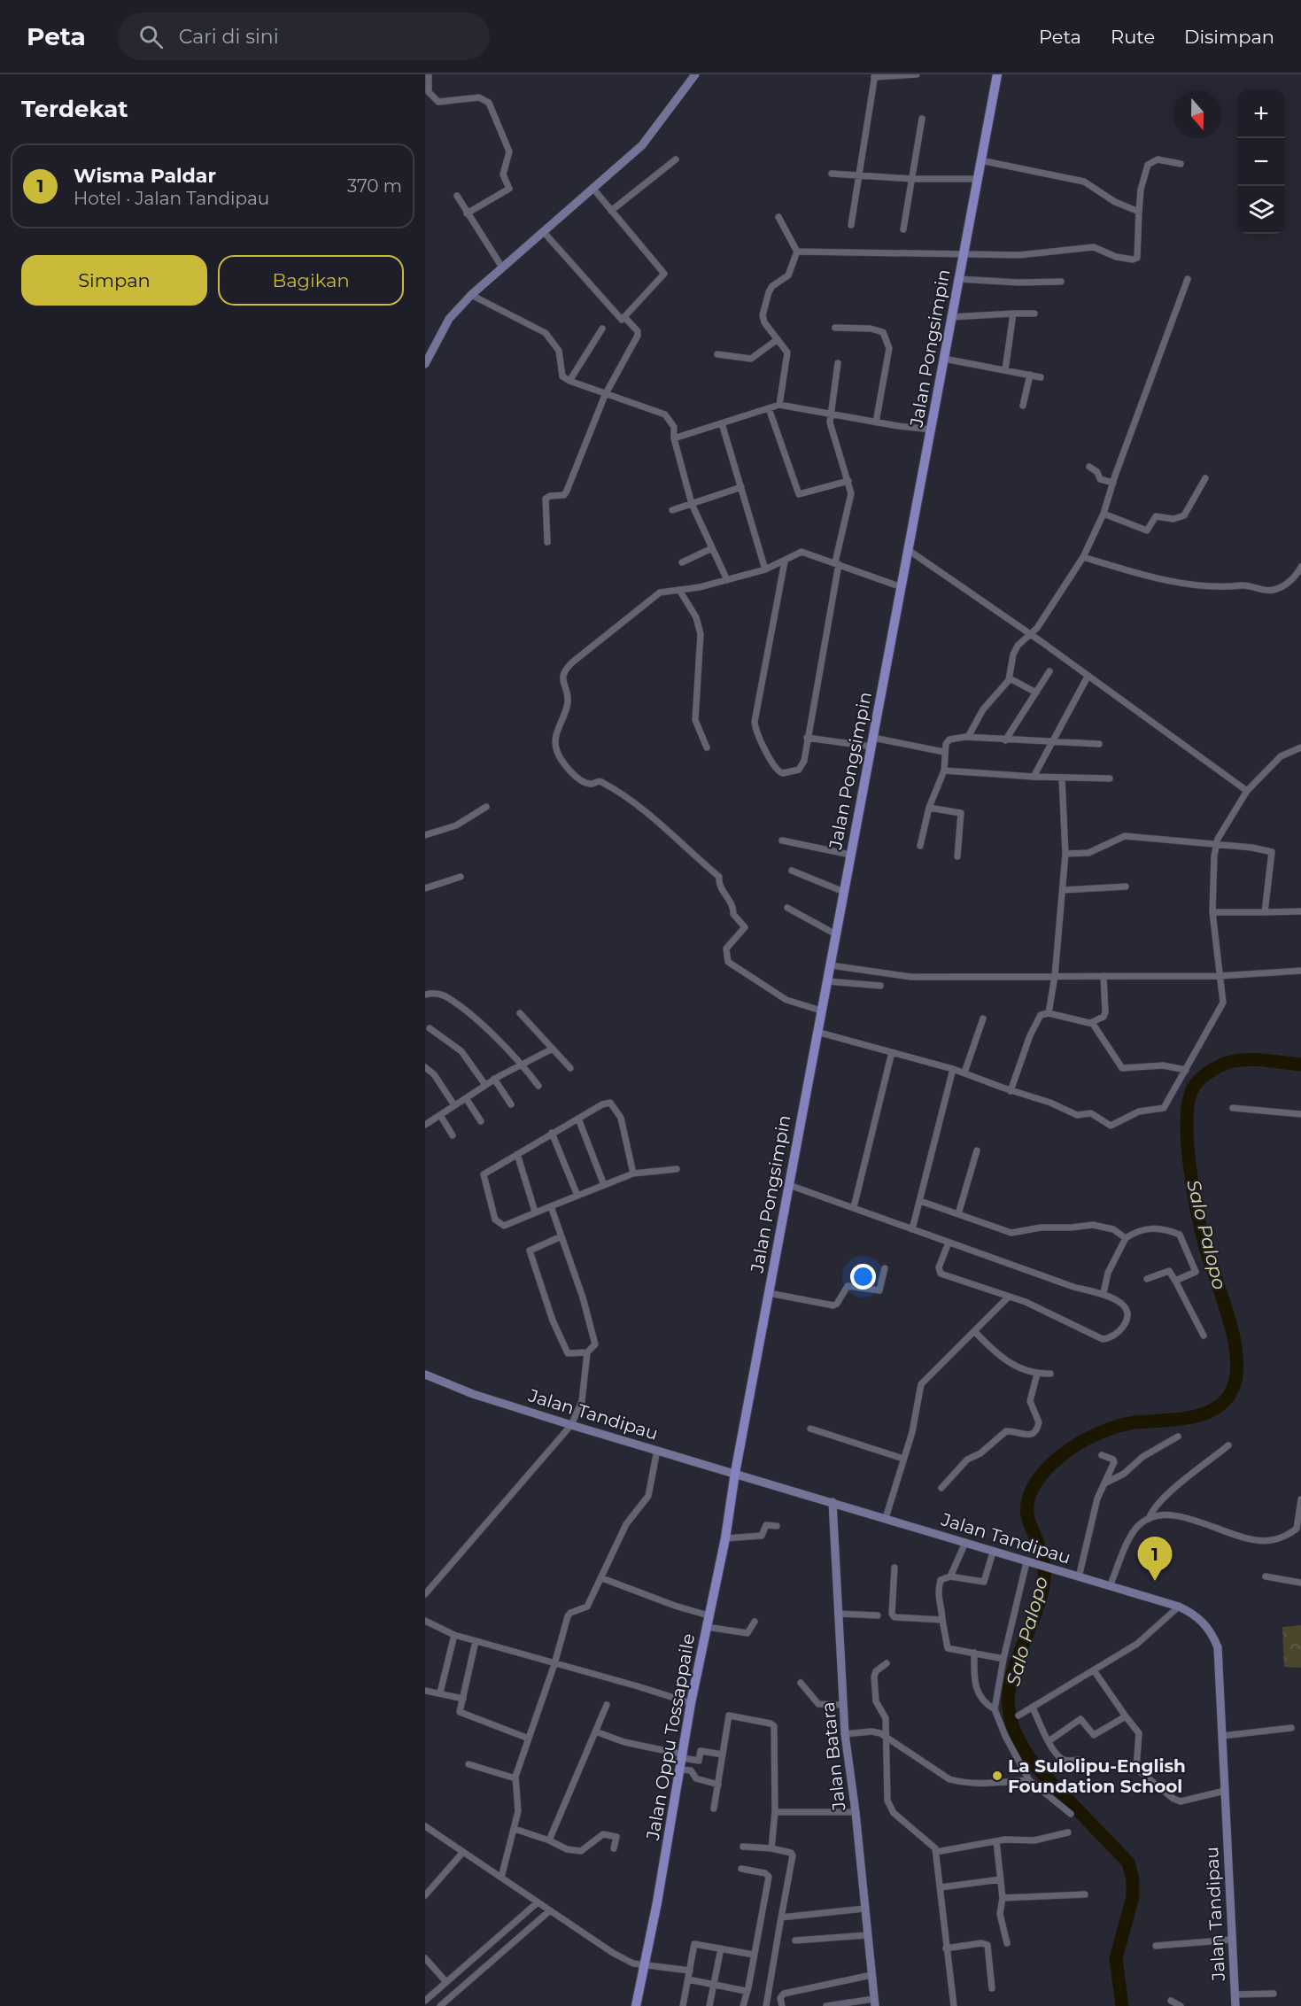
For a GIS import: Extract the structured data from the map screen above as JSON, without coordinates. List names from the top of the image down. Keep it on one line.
{"streets":{"main road":["Jalan Pongsimpin","Jalan Oppu Tossappaile"],"street":["Jalan Tandipau","Jalan Batara"]},"crossings":[["Jalan Pongsimpin","Jalan Tandipau"],["Jalan Pongsimpin","Jalan Oppu Tossappaile"],["Jalan Tandipau","Jalan Oppu Tossappaile"],["Jalan Tandipau","Jalan Batara"]],"water":["Salo Palopo"],"places":["La Sulolipu-English Foundation School"],"north":"bottom","page":{"header":"Peta","search":"Cari di sini","nav":["Peta","Rute","Disimpan"],"heading":"Terdekat","map_buttons":["+","−"],"list":[{"mark":"1","name":"Wisma Paldar","note":"Hotel · Jalan Tandipau","value":"370 m"}],"buttons":["Simpan","Bagikan"],"pins":"1"}}
